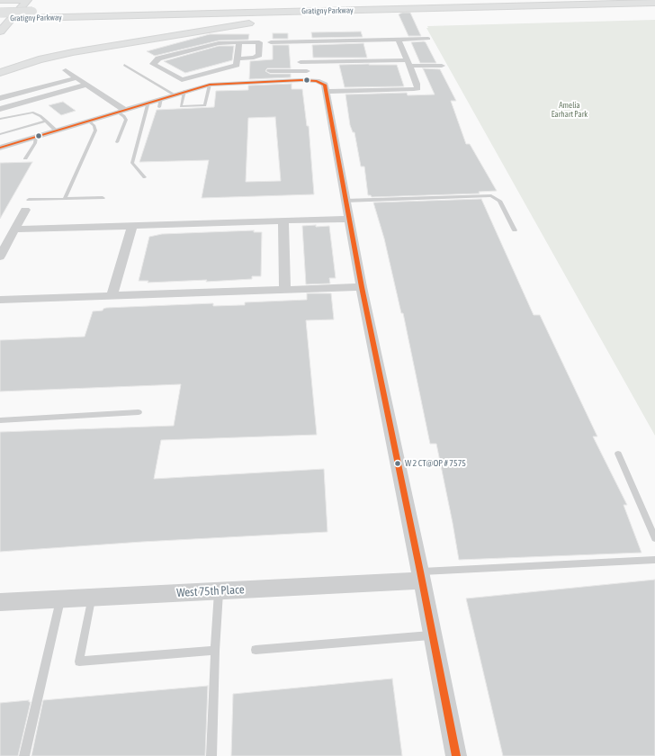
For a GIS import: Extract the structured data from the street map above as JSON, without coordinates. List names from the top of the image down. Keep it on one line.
{"streets":{"main road":["Gratigny Parkway"],"street":["West 75th Place"]},"parks":["Amelia Earhart Park"],"places":["W 2 CT@OP # 7575"]}
